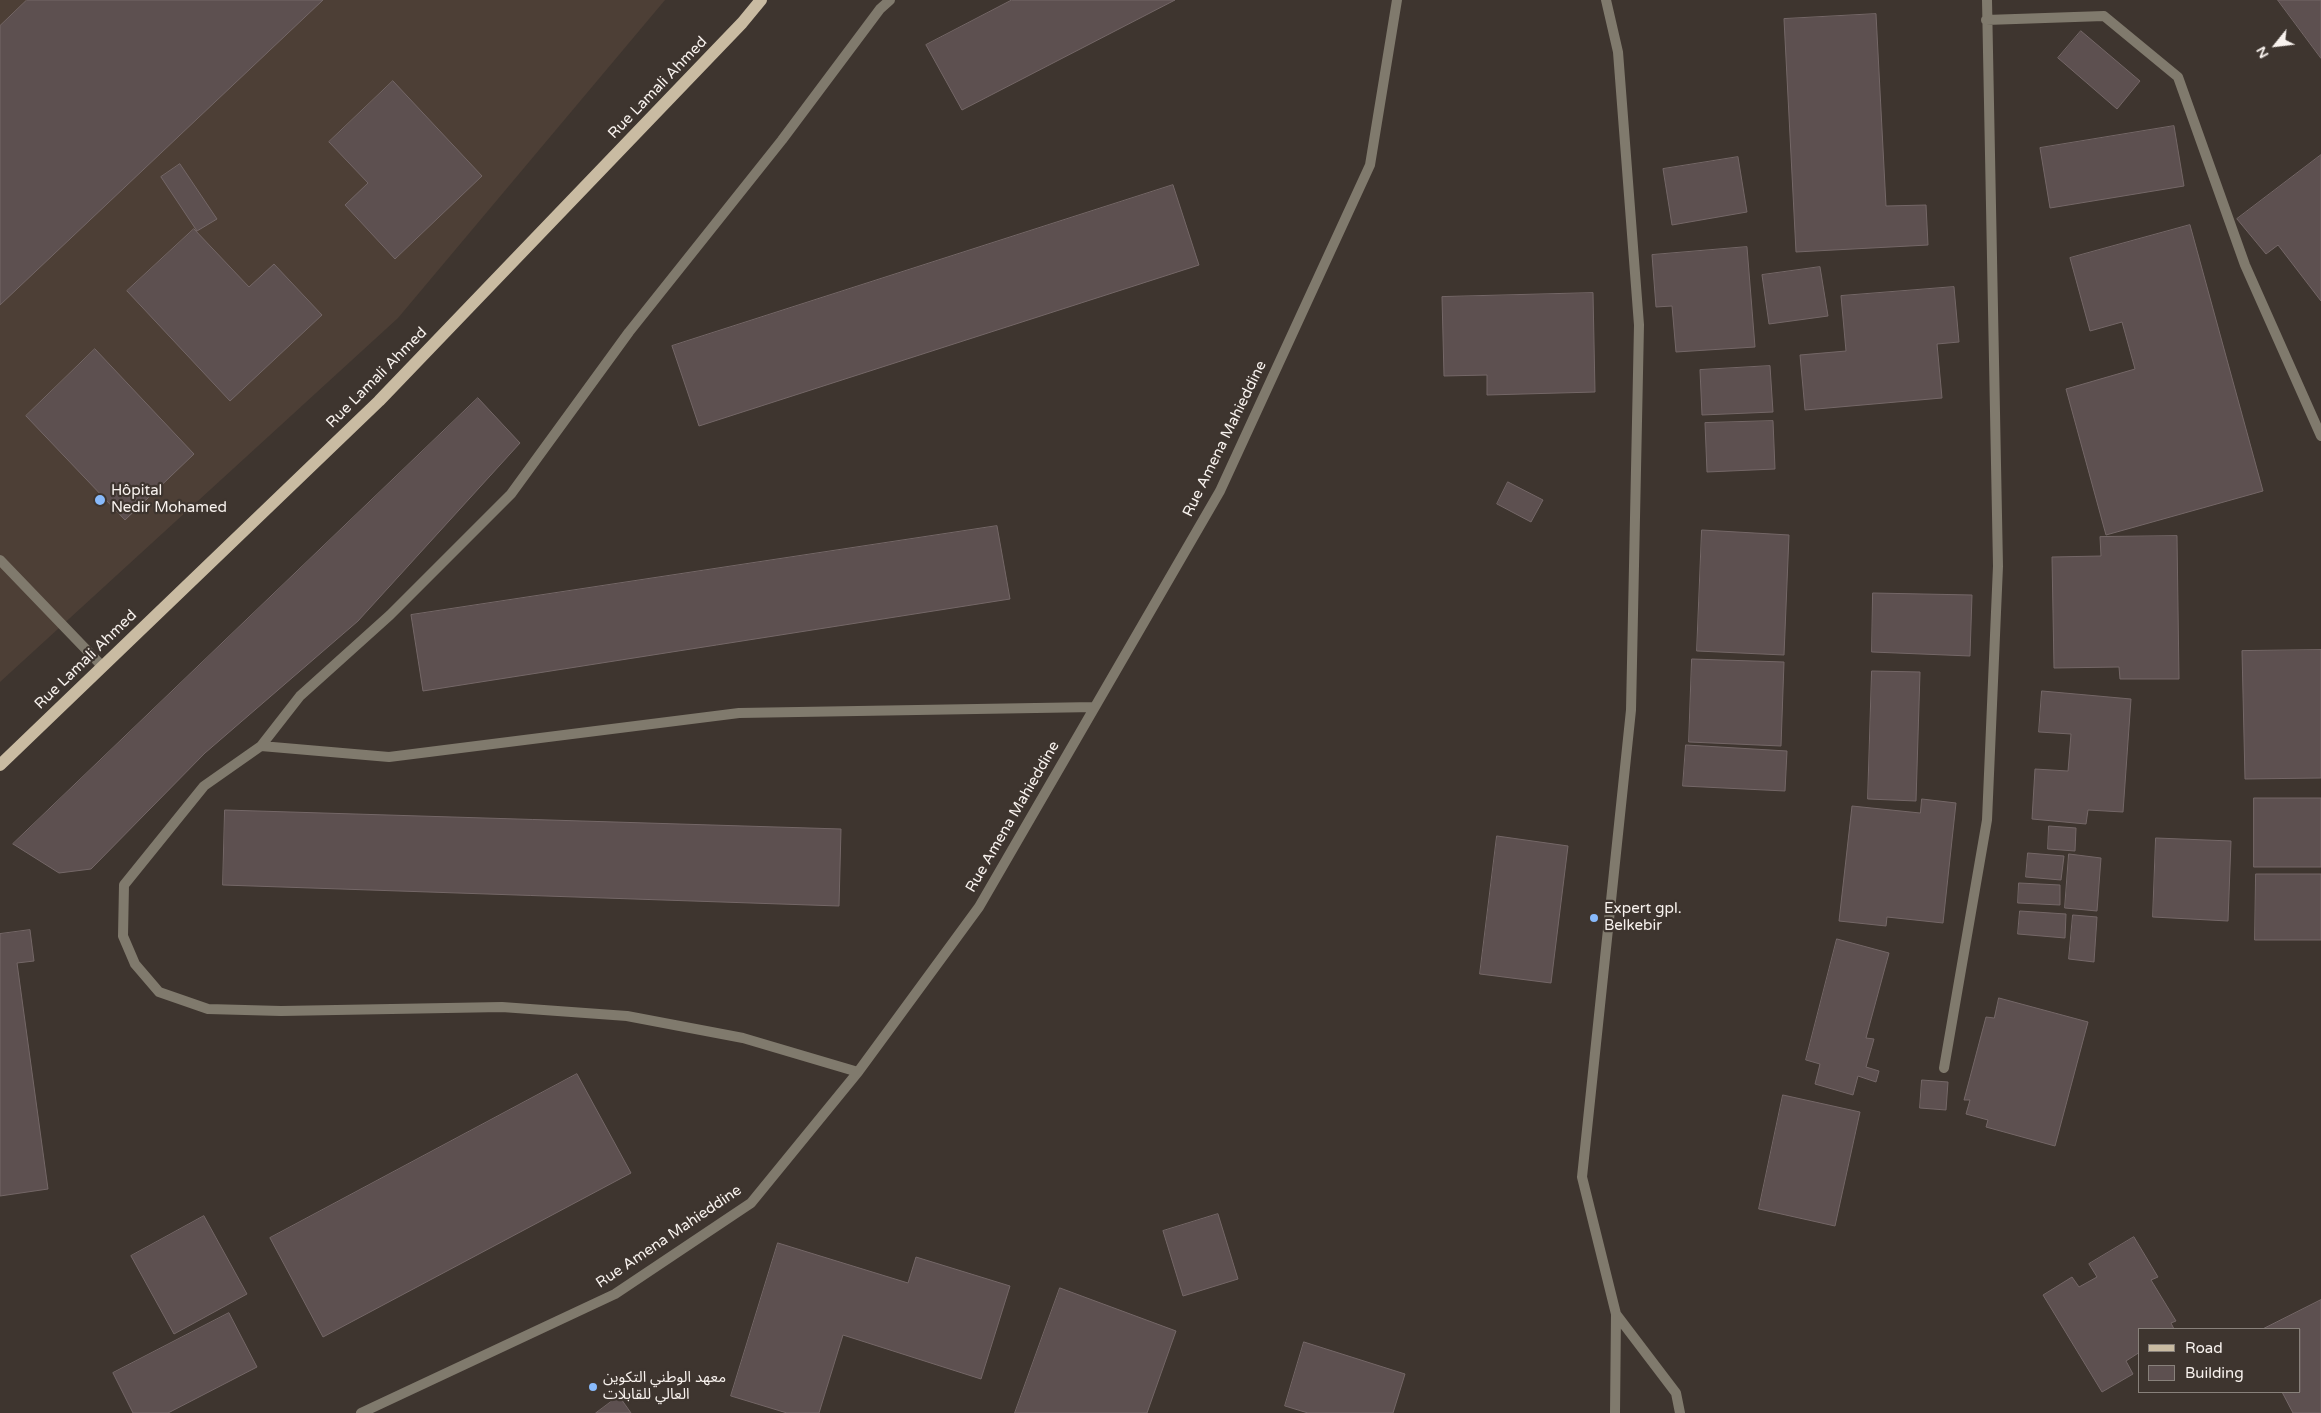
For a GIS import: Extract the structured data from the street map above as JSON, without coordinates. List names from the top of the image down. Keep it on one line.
{"streets":{"main road":["Rue Lamali Ahmed"],"street":["Rue Amena Mahieddine"]},"places":["Hôpital Nedir Mohamed","Expert gpl. Belkebir","معهد الوطني التكوين العالي للقابلات"],"legend":["Road","Building"],"north":"bottom left"}
